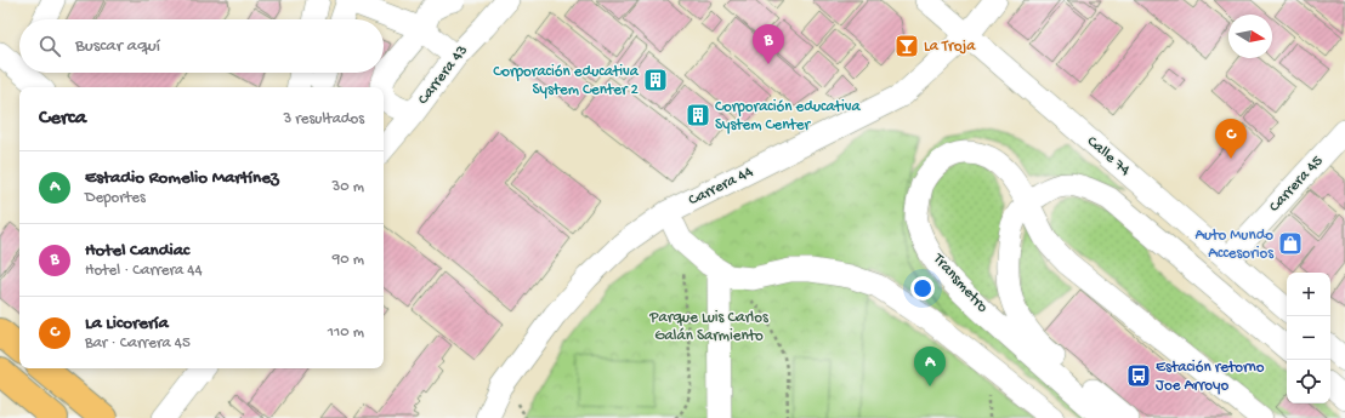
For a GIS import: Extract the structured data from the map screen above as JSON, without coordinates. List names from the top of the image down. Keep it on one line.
{"streets":{"street":["Carrera 43","Calle 74","Carrera 45","Carrera 44","Transmetro"]},"crossings":[["Calle 74","Carrera 45"],["Calle 74","Carrera 44"]],"parks":["Parque Luis Carlos Galán Sarmiento"],"places":{"bar":["La Troja"],"building":["Corporación educativa System Center 2","Corporación educativa System Center"],"shop":["Auto Mundo Accesorios"],"bus stop":["Estación retorno Joe Arroyo"]},"north":"right","page":{"search":"Buscar aquí","pins":["B","C","A"],"heading":["Cerca","3 resultados"],"list":[{"mark":"A","name":"Estadio Romelio Martínez","note":"Deportes","value":"30 m"},{"mark":"B","name":"Hotel Candiac","note":"Hotel · Carrera 44","value":"90 m"},{"mark":"C","name":"La Licorería","note":"Bar · Carrera 45","value":"110 m"}],"map_buttons":["+","−"]}}
